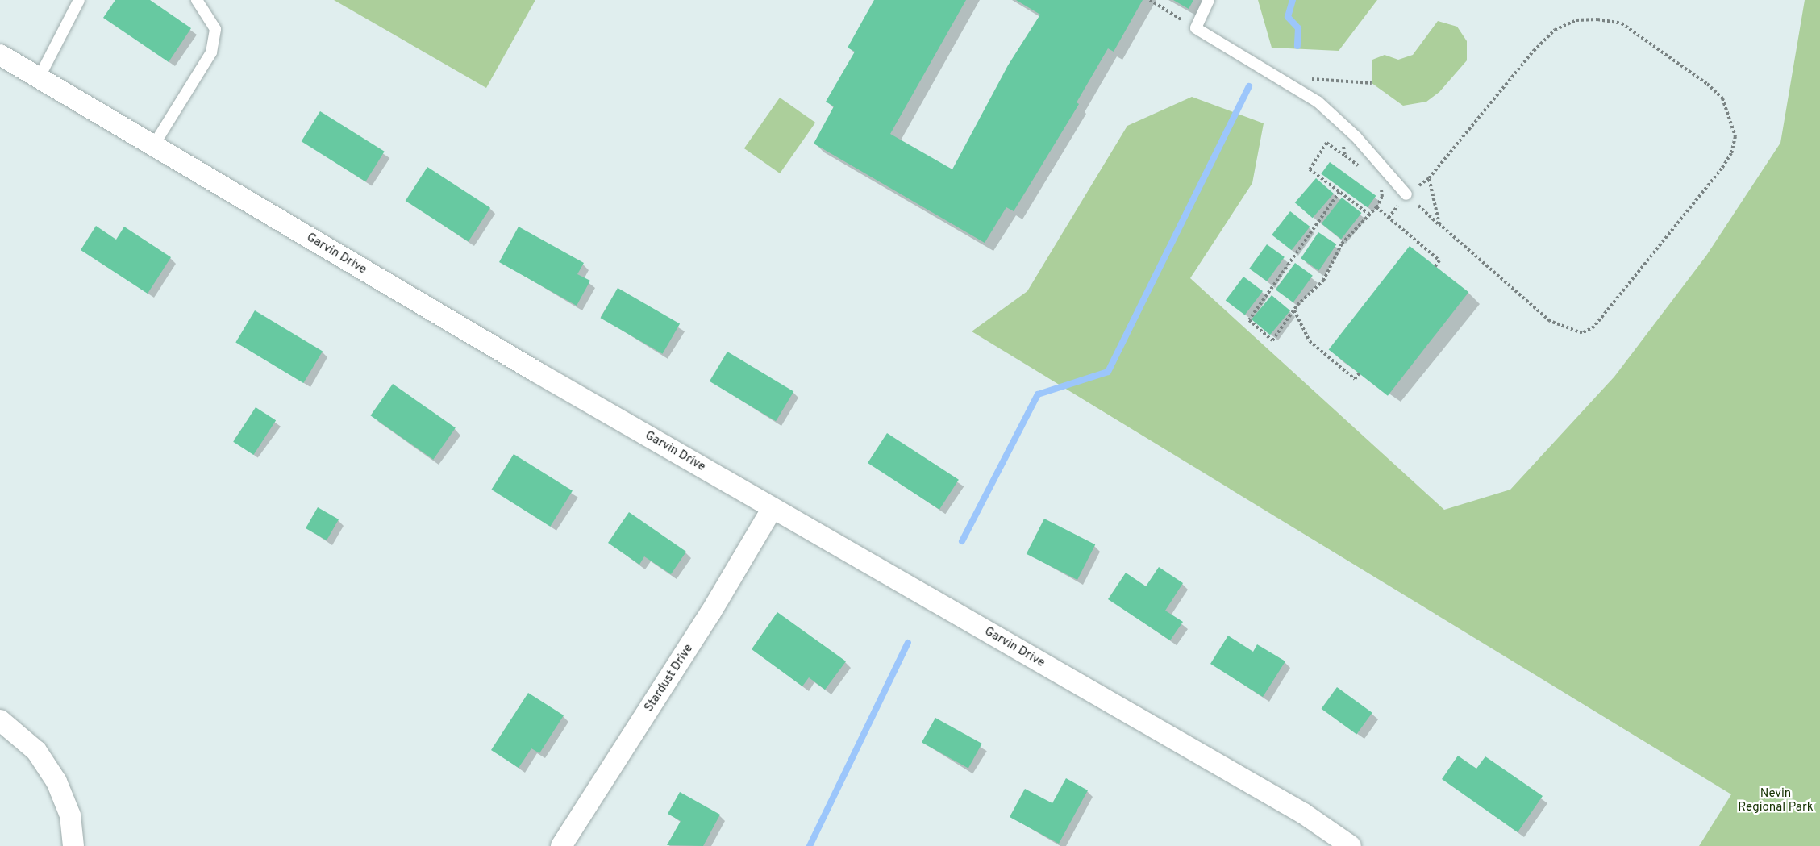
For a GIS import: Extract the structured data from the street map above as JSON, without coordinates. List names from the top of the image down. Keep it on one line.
{"streets":{"street":["Garvin Drive","Stardust Drive"]},"crossings":[["Garvin Drive","Stardust Drive"]],"parks":["Nevin Regional Park"]}
